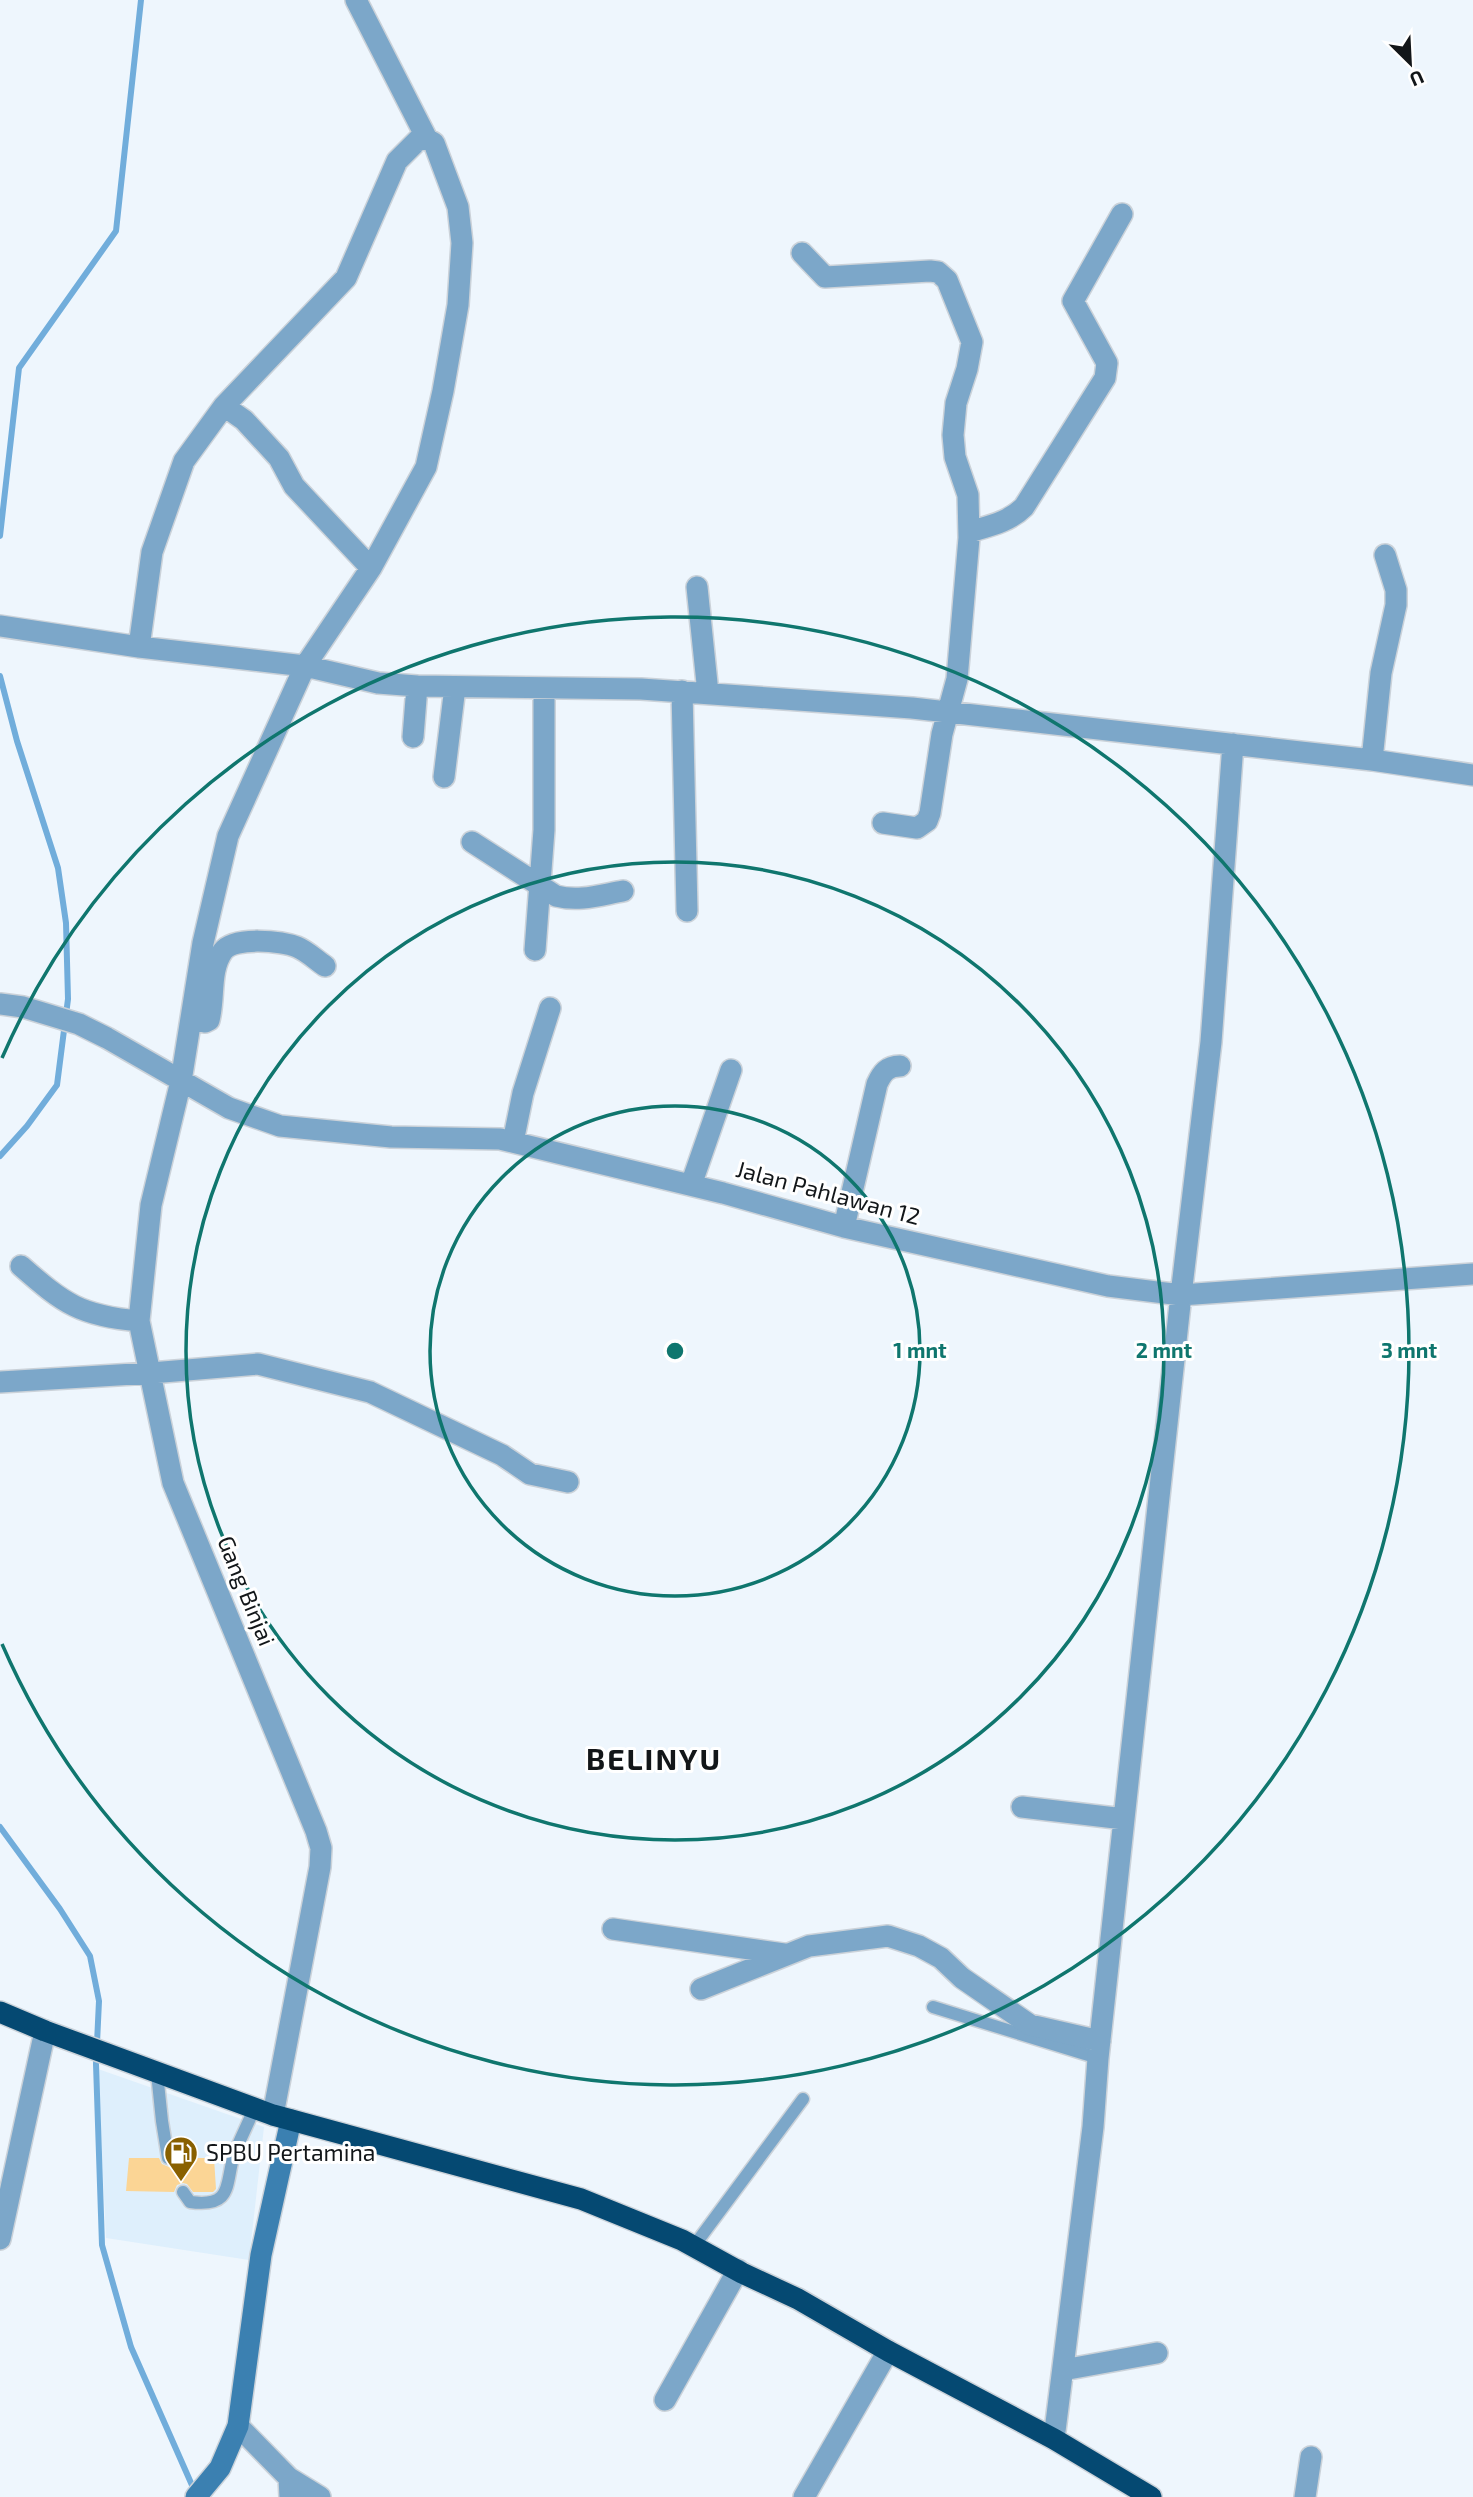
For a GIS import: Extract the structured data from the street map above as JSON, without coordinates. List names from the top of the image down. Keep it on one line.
{"streets":{"street":["Jalan Pahlawan 12","Gang Binjai"]},"crossings":[["Jalan Pahlawan 12","Gang Binjai"]],"districts":["BELINYU"],"places":{"fuel station":["SPBU Pertamina"]},"north":"bottom right","rings":["1 mnt","2 mnt","3 mnt"]}
